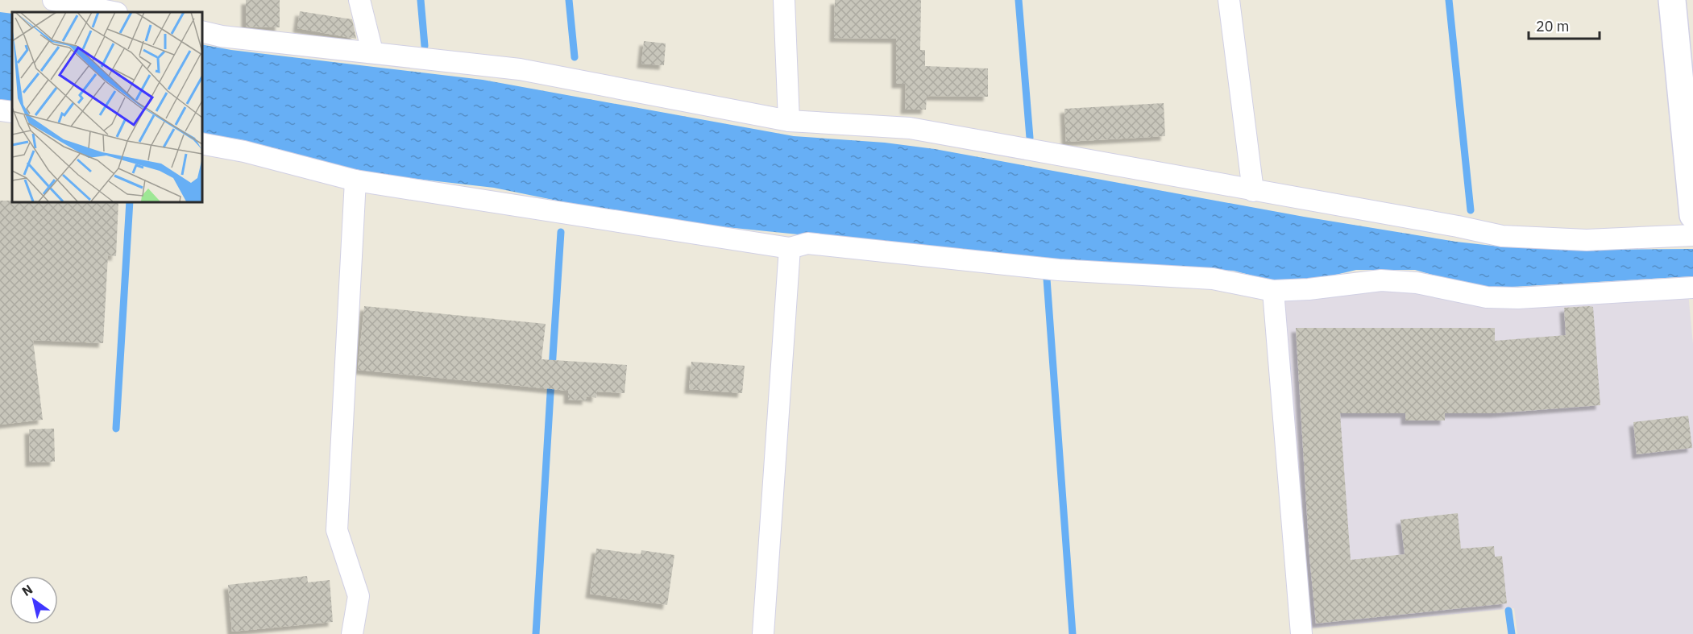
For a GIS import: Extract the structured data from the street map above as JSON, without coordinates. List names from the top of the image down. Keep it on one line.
{"scale_bar":"20 m","north":"top left"}
